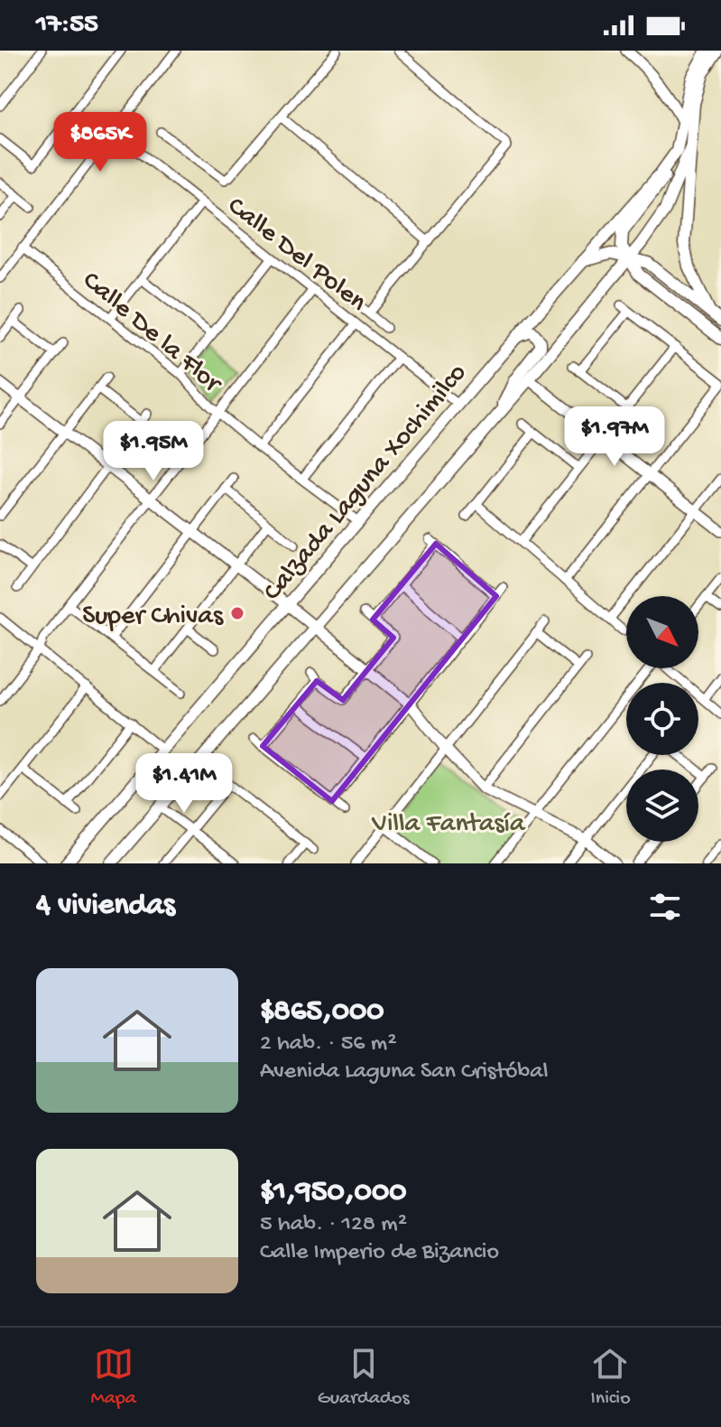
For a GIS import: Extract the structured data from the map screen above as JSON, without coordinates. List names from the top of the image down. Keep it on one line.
{"streets":{"main road":["Calzada Laguna Xochimilco"],"street":["Calle Del Polen","Calle De la Flor"]},"crossings":[["Calle Del Polen","Calzada Laguna Xochimilco"],["Calle De la Flor","Calzada Laguna Xochimilco"]],"parks":["Villa Fantasía"],"places":["Super Chivas"],"north":"bottom right","page":{"status":"17:55","price":["$865K","$1.97M","$1.95M","$1.41M"],"heading":"4 viviendas","list":[{"name":"$865,000","note":"2 hab. · 56 m² · Avenida Laguna San Cristóbal"},{"name":"$1,950,000","note":"5 hab. · 128 m² · Calle Imperio de Bizancio"}],"tabs":["Mapa","Guardados","Inicio"]}}
